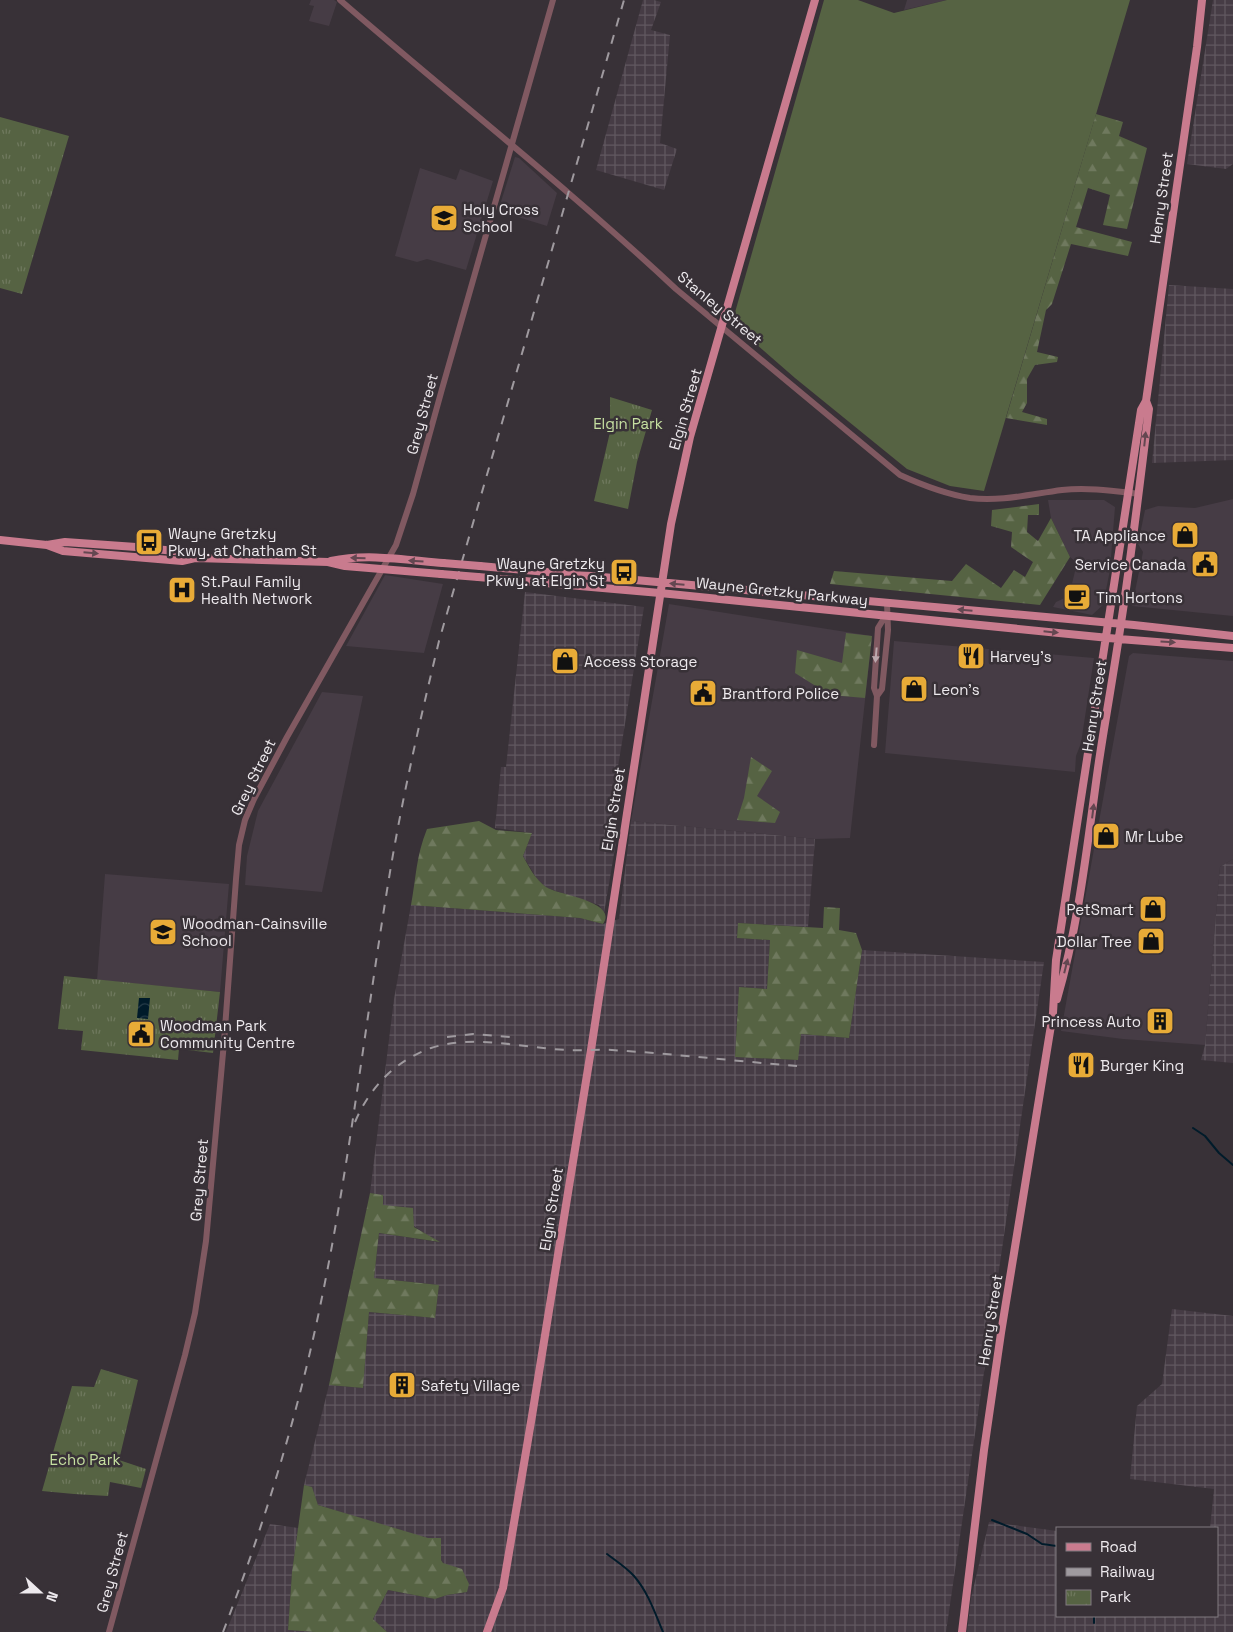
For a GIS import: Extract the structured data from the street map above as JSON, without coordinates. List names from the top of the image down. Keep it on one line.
{"streets":{"main road":["Henry Street","Elgin Street","Wayne Gretzky Parkway"],"street":["Stanley Street","Grey Street"]},"crossings":[["Henry Street","Stanley Street"],["Henry Street","Wayne Gretzky Parkway"],["Stanley Street","Elgin Street"],["Stanley Street","Grey Street"],["Elgin Street","Wayne Gretzky Parkway"],["Grey Street","Wayne Gretzky Parkway"]],"parks":["Elgin Park","Echo Park"],"places":{"school or university":["Holy Cross School","Woodman-Cainsville School"],"shop":["TA Appliance","Access Storage","Leon's","Mr Lube","PetSmart","Dollar Tree"],"bus stop":["Wayne Gretzky Pkwy. at Chatham St","Wayne Gretzky Pkwy. at Elgin St"],"public building":["Service Canada","Brantford Police","Woodman Park Community Centre"],"hospital":["St.Paul Family Health Network"],"cafe":["Tim Hortons"],"restaurant":["Harvey's","Burger King"],"building":["Princess Auto","Safety Village"]},"legend":["Road","Railway","Park"],"north":"right"}
